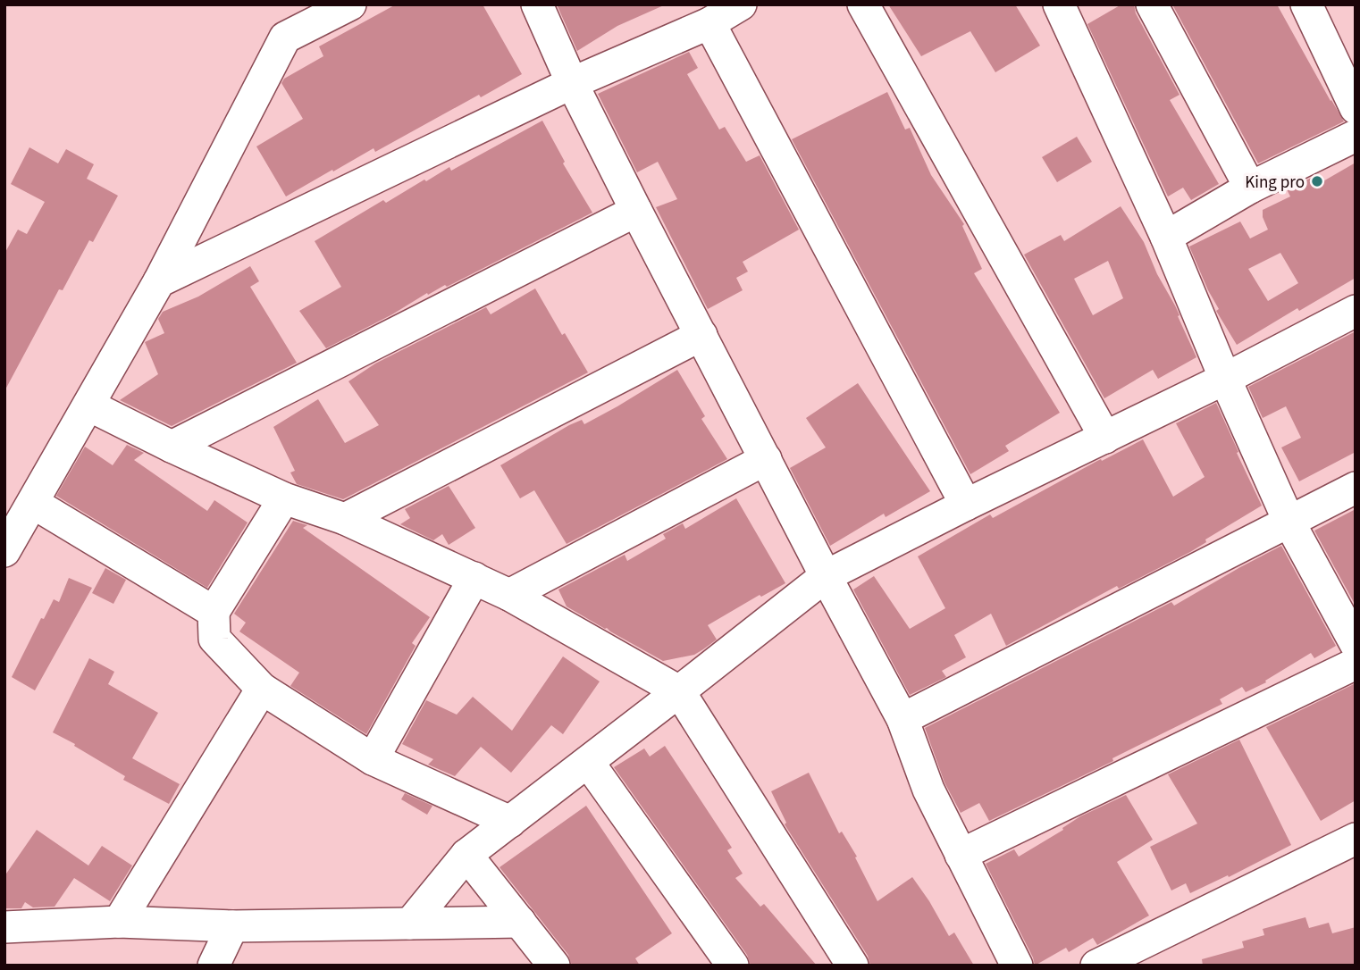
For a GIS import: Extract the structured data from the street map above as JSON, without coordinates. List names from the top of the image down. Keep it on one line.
{"places":["King pro"]}
